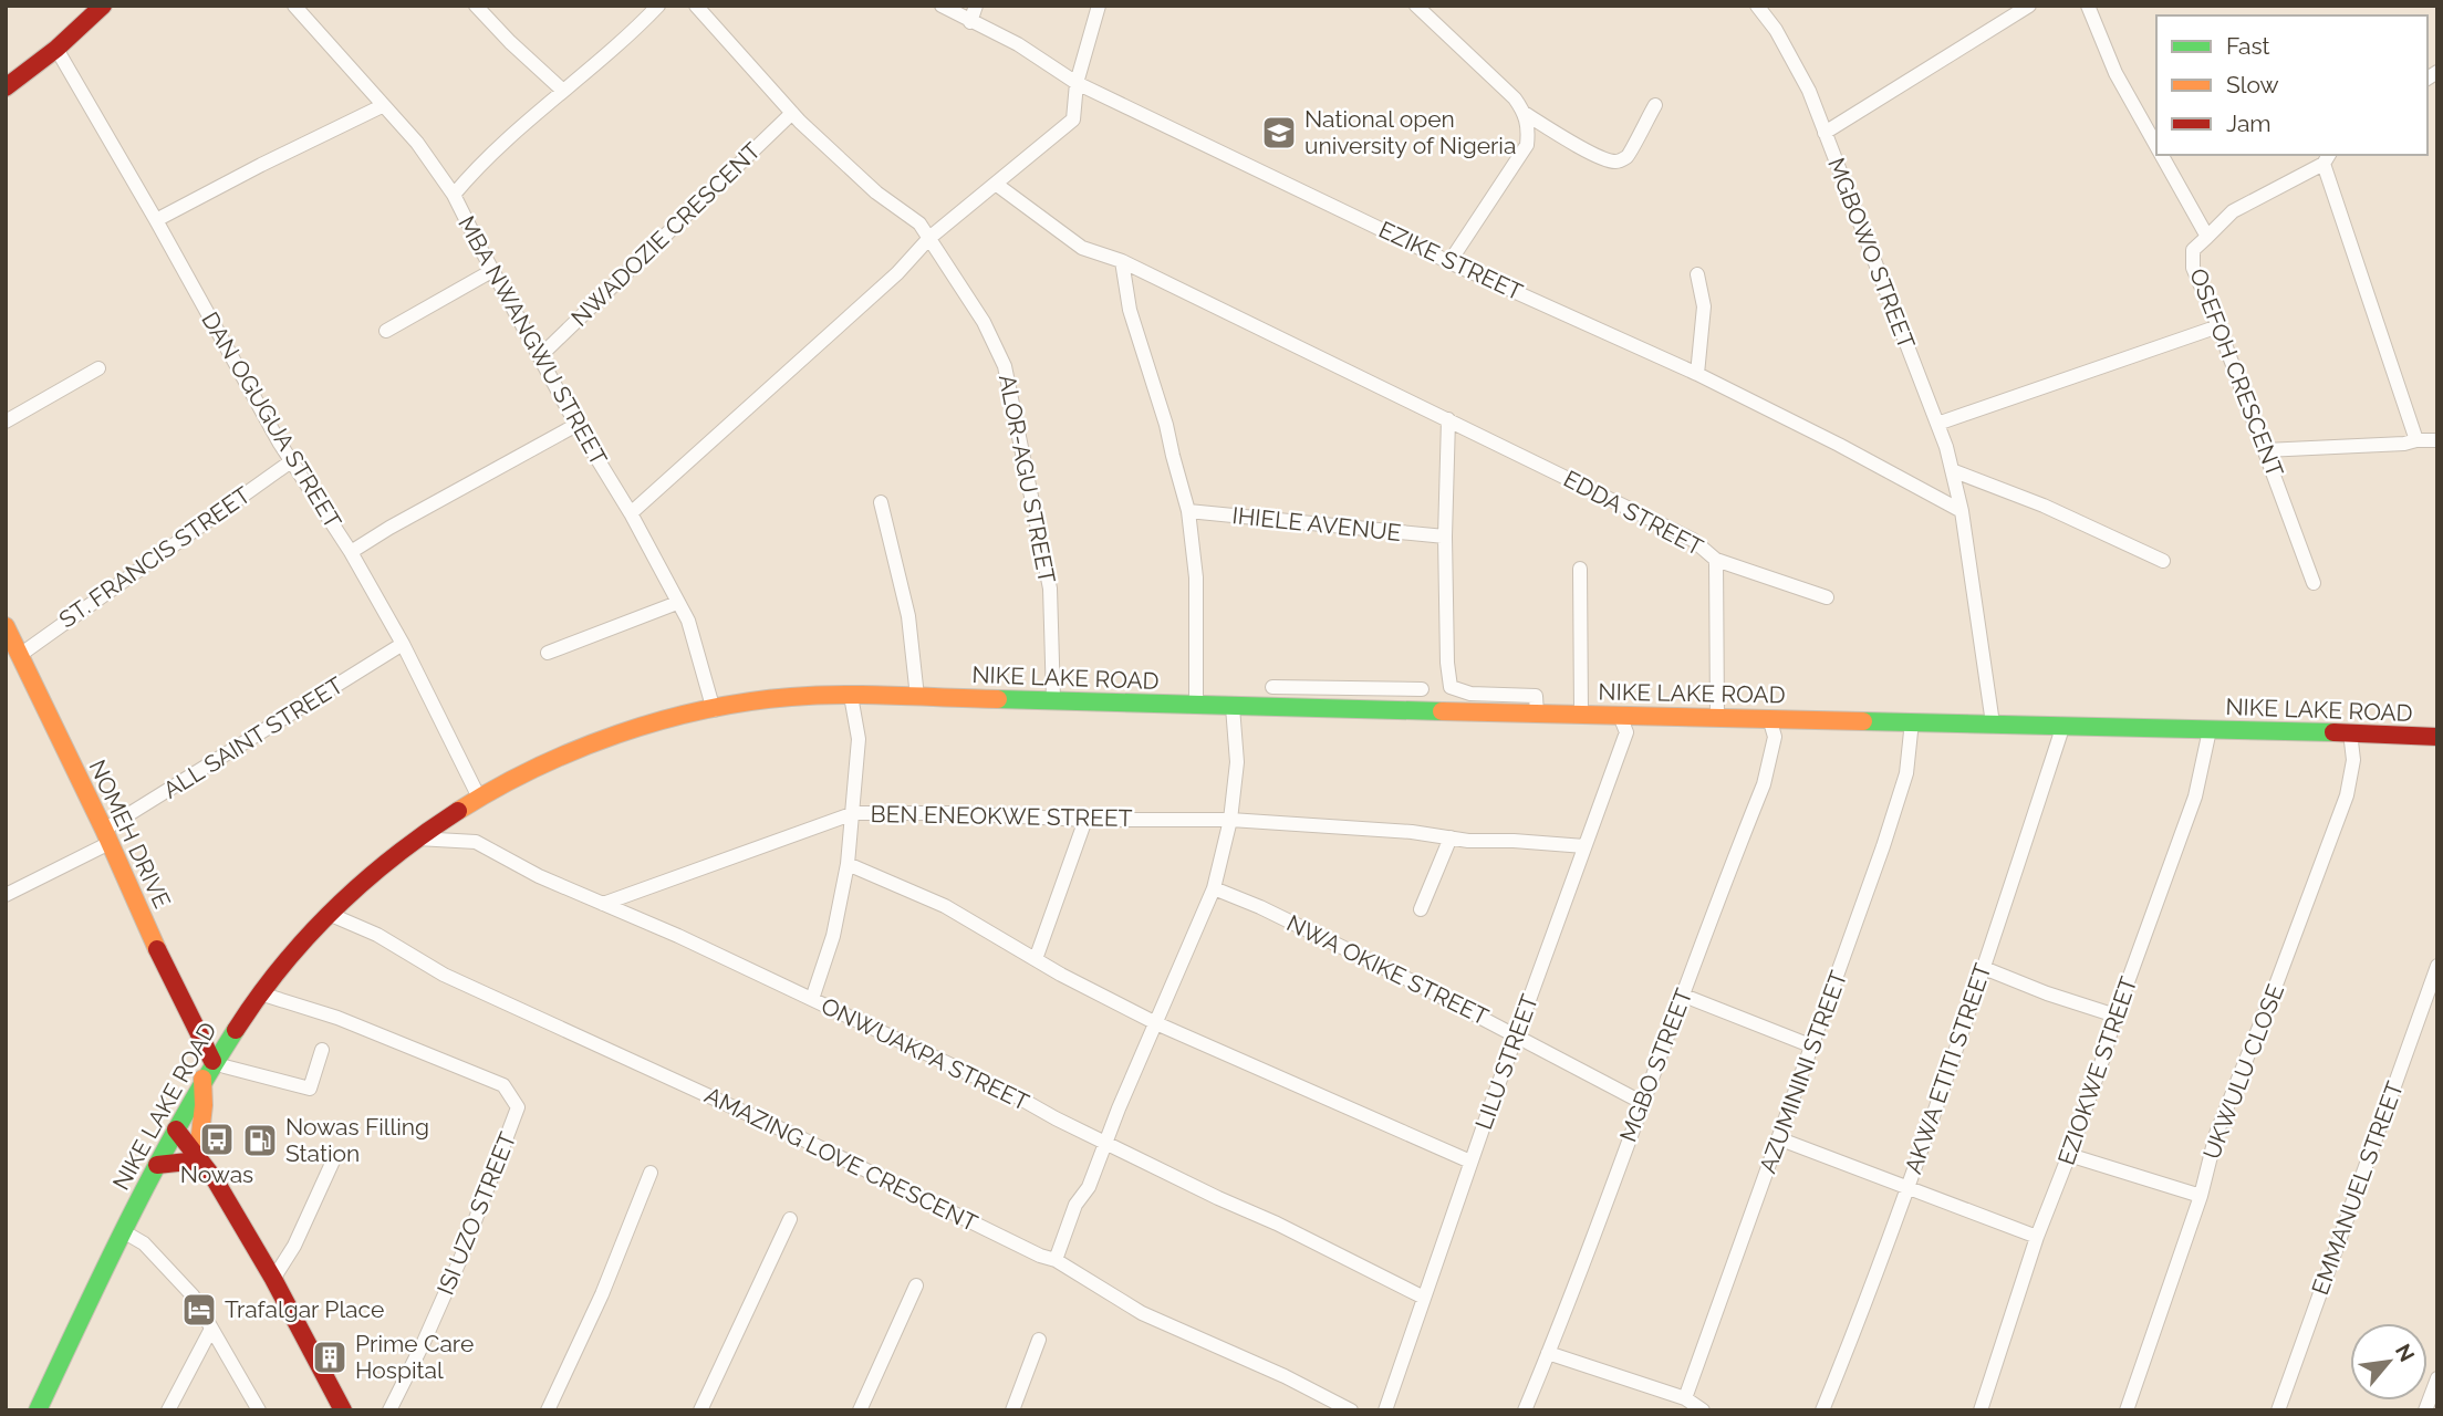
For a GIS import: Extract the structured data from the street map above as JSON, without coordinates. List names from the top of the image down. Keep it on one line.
{"streets":{"main road":["NIKE LAKE ROAD","NOMEH DRIVE"],"street":["NWADOZIE CRESCENT","MGBOWO STREET","EZIKE STREET","MBA NWANGWU STREET","OSEFOH CRESCENT","DAN OGUGUA STREET","ALOR-AGU STREET","EDDA STREET","IHIELE AVENUE","ST. FRANCIS STREET","ALL SAINT STREET","BEN ENEOKWE STREET","NWA OKIKE STREET","ONWUAKPA STREET","LILU STREET","MGBO STREET","AKWA ETITI STREET","EZIOKWE STREET","AZUMININI STREET","UKWULU CLOSE","AMAZING LOVE CRESCENT","EMMANUEL STREET","ISI UZO STREET"]},"crossings":[["NWADOZIE CRESCENT","MBA NWANGWU STREET"],["NWADOZIE CRESCENT","ALOR-AGU STREET"],["MGBOWO STREET","EZIKE STREET"],["MGBOWO STREET","NIKE LAKE ROAD"],["MBA NWANGWU STREET","NIKE LAKE ROAD"],["DAN OGUGUA STREET","ST. FRANCIS STREET"],["DAN OGUGUA STREET","NIKE LAKE ROAD"],["DAN OGUGUA STREET","ALL SAINT STREET"],["ALOR-AGU STREET","NIKE LAKE ROAD"],["EDDA STREET","NIKE LAKE ROAD"],["ST. FRANCIS STREET","NOMEH DRIVE"],["NIKE LAKE ROAD","NOMEH DRIVE"],["NIKE LAKE ROAD","ONWUAKPA STREET"],["NIKE LAKE ROAD","LILU STREET"],["NIKE LAKE ROAD","MGBO STREET"],["NIKE LAKE ROAD","AKWA ETITI STREET"],["NIKE LAKE ROAD","EZIOKWE STREET"],["NIKE LAKE ROAD","AZUMININI STREET"],["NIKE LAKE ROAD","UKWULU CLOSE"],["NIKE LAKE ROAD","AMAZING LOVE CRESCENT"],["NIKE LAKE ROAD","ISI UZO STREET"],["ALL SAINT STREET","NOMEH DRIVE"],["BEN ENEOKWE STREET","ONWUAKPA STREET"],["BEN ENEOKWE STREET","LILU STREET"],["NWA OKIKE STREET","LILU STREET"],["NWA OKIKE STREET","MGBO STREET"],["ONWUAKPA STREET","LILU STREET"]],"places":{"school or university":["National open university of Nigeria"],"bus stop":["Nowas"],"fuel station":["Nowas Filling Station"],"hotel":["Trafalgar Place"],"building":["Prime Care Hospital"]},"legend":["Fast","Slow","Jam"],"north":"top right"}
